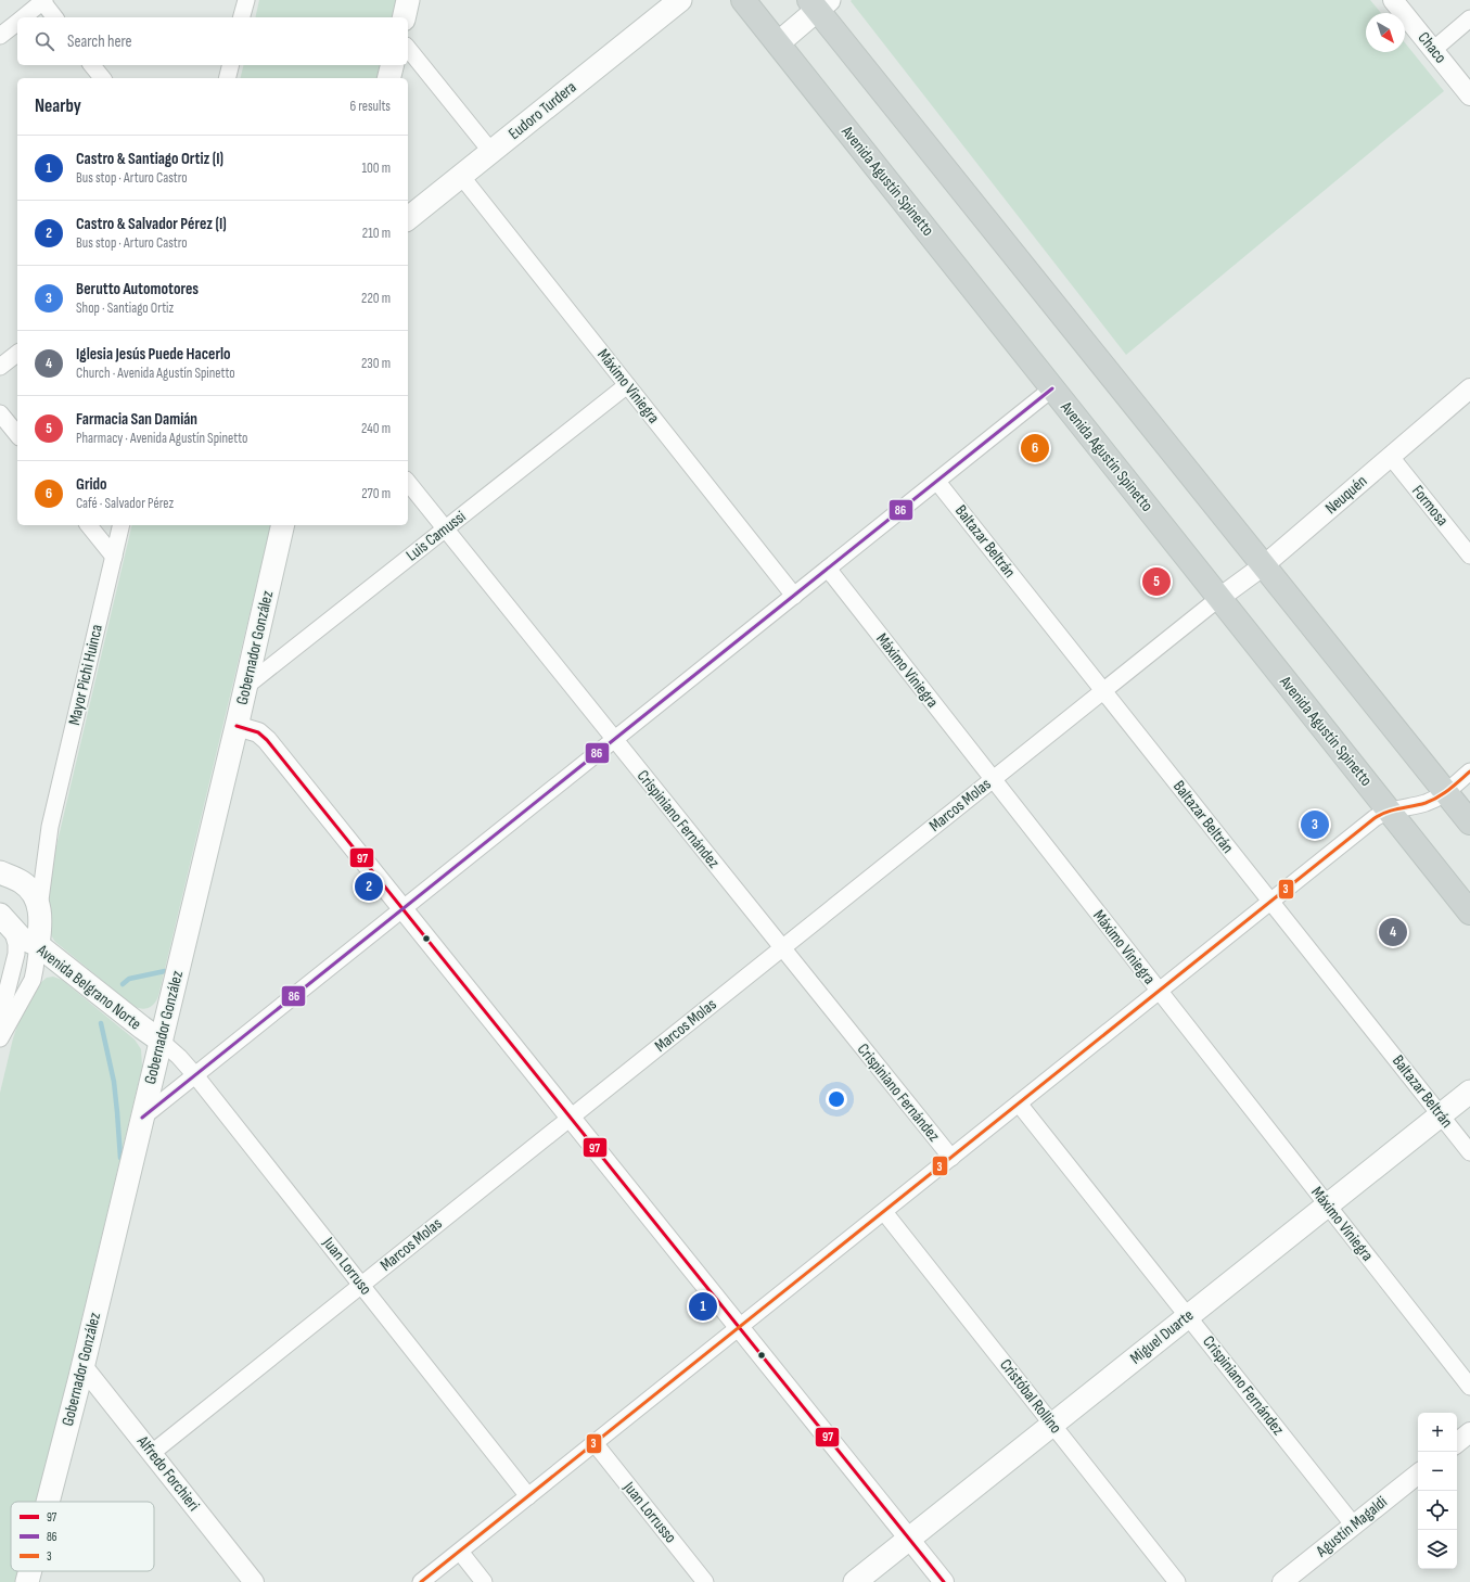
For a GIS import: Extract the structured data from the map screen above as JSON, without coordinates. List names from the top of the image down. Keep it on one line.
{"streets":{"main road":["Eudoro Turdera","Avenida Agustín Spinetto","Gobernador González","Mayor Pichi Huinca","Avenida Belgrano Norte","Miguel Duarte"],"street":["Chaco","Máximo Viniegra","Neuquén","Formosa","Luis Camussi","Baltazar Beltrán","Marcos Molas","Crispiniano Fernández","Juan Lorruso","Cristóbal Rollino","Alfredo Forchieri","Juan Lorrusso","Agustín Magaldi"]},"crossings":[["Eudoro Turdera","Máximo Viniegra"],["Avenida Agustín Spinetto","Neuquén"],["Avenida Agustín Spinetto","Marcos Molas"],["Máximo Viniegra","Luis Camussi"],["Máximo Viniegra","Marcos Molas"],["Máximo Viniegra","Miguel Duarte"],["Neuquén","Formosa"],["Neuquén","Marcos Molas"],["Luis Camussi","Gobernador González"],["Luis Camussi","Crispiniano Fernández"],["Baltazar Beltrán","Marcos Molas"],["Baltazar Beltrán","Miguel Duarte"],["Gobernador González","Avenida Belgrano Norte"],["Gobernador González","Juan Lorruso"],["Gobernador González","Alfredo Forchieri"],["Mayor Pichi Huinca","Avenida Belgrano Norte"],["Marcos Molas","Crispiniano Fernández"],["Marcos Molas","Juan Lorruso"],["Marcos Molas","Alfredo Forchieri"],["Crispiniano Fernández","Miguel Duarte"],["Crispiniano Fernández","Agustín Magaldi"],["Avenida Belgrano Norte","Juan Lorruso"],["Miguel Duarte","Cristóbal Rollino"]],"lines":["transit line 86","transit line 97","transit line 3"],"legend":["97","86","3"],"north":"bottom right","page":{"search":"Search here","heading":["Nearby","6 results"],"list":[{"mark":"1","name":"Castro & Santiago Ortiz (I)","note":"Bus stop · Arturo Castro","value":"100 m"},{"mark":"2","name":"Castro & Salvador Pérez (I)","note":"Bus stop · Arturo Castro","value":"210 m"},{"mark":"3","name":"Berutto Automotores","note":"Shop · Santiago Ortiz","value":"220 m"},{"mark":"4","name":"Iglesia Jesús Puede Hacerlo","note":"Church · Avenida Agustín Spinetto","value":"230 m"},{"mark":"5","name":"Farmacia San Damián","note":"Pharmacy · Avenida Agustín Spinetto","value":"240 m"},{"mark":"6","name":"Grido","note":"Café · Salvador Pérez","value":"270 m"}],"pins":["6","5","3","2","4","1"],"map_buttons":["+","−"]}}
